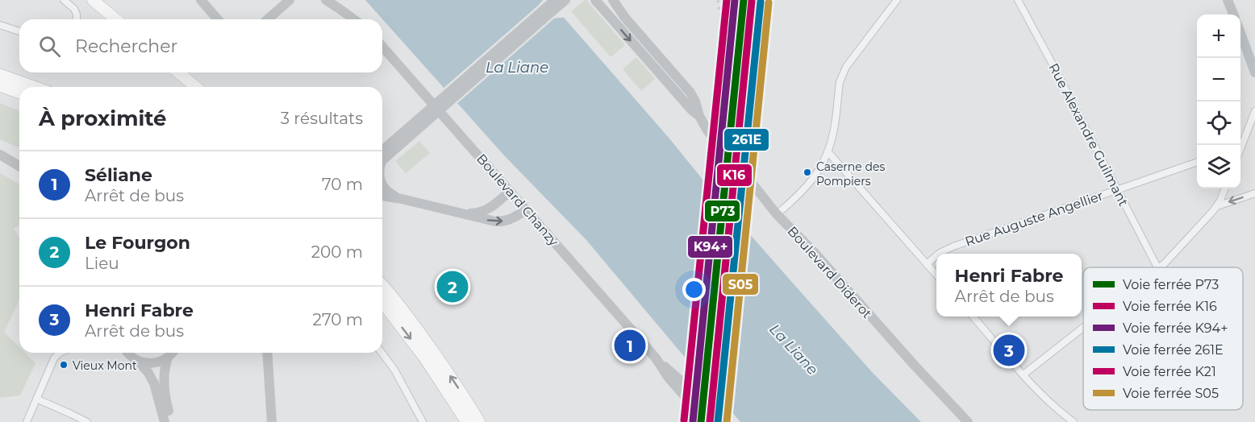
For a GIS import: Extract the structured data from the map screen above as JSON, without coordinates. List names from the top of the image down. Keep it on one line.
{"streets":{"street":["Rue Alexandre Guilmant","Boulevard Chanzy","Rue Auguste Angellier","Boulevard Diderot"]},"crossings":[["Rue Alexandre Guilmant","Rue Auguste Angellier"]],"water":["La Liane"],"places":["Caserne des Pompiers","Vieux Mont"],"lines":["rail line P73","rail line K94+","rail line K21","rail line K16","rail line 261E","rail line S05"],"legend":["Voie ferrée P73","Voie ferrée K16","Voie ferrée K94+","Voie ferrée 261E","Voie ferrée K21","Voie ferrée S05"],"page":{"map_buttons":["+","−"],"search":"Rechercher","heading":["À proximité","3 résultats"],"list":[{"mark":"1","name":"Séliane","note":"Arrêt de bus","value":"70 m"},{"mark":"2","name":"Le Fourgon","note":"Lieu","value":"200 m"},{"mark":"3","name":"Henri Fabre","note":"Arrêt de bus","value":"270 m"}],"popup":["Henri Fabre","Arrêt de bus"],"pins":["2","1","3"]}}
